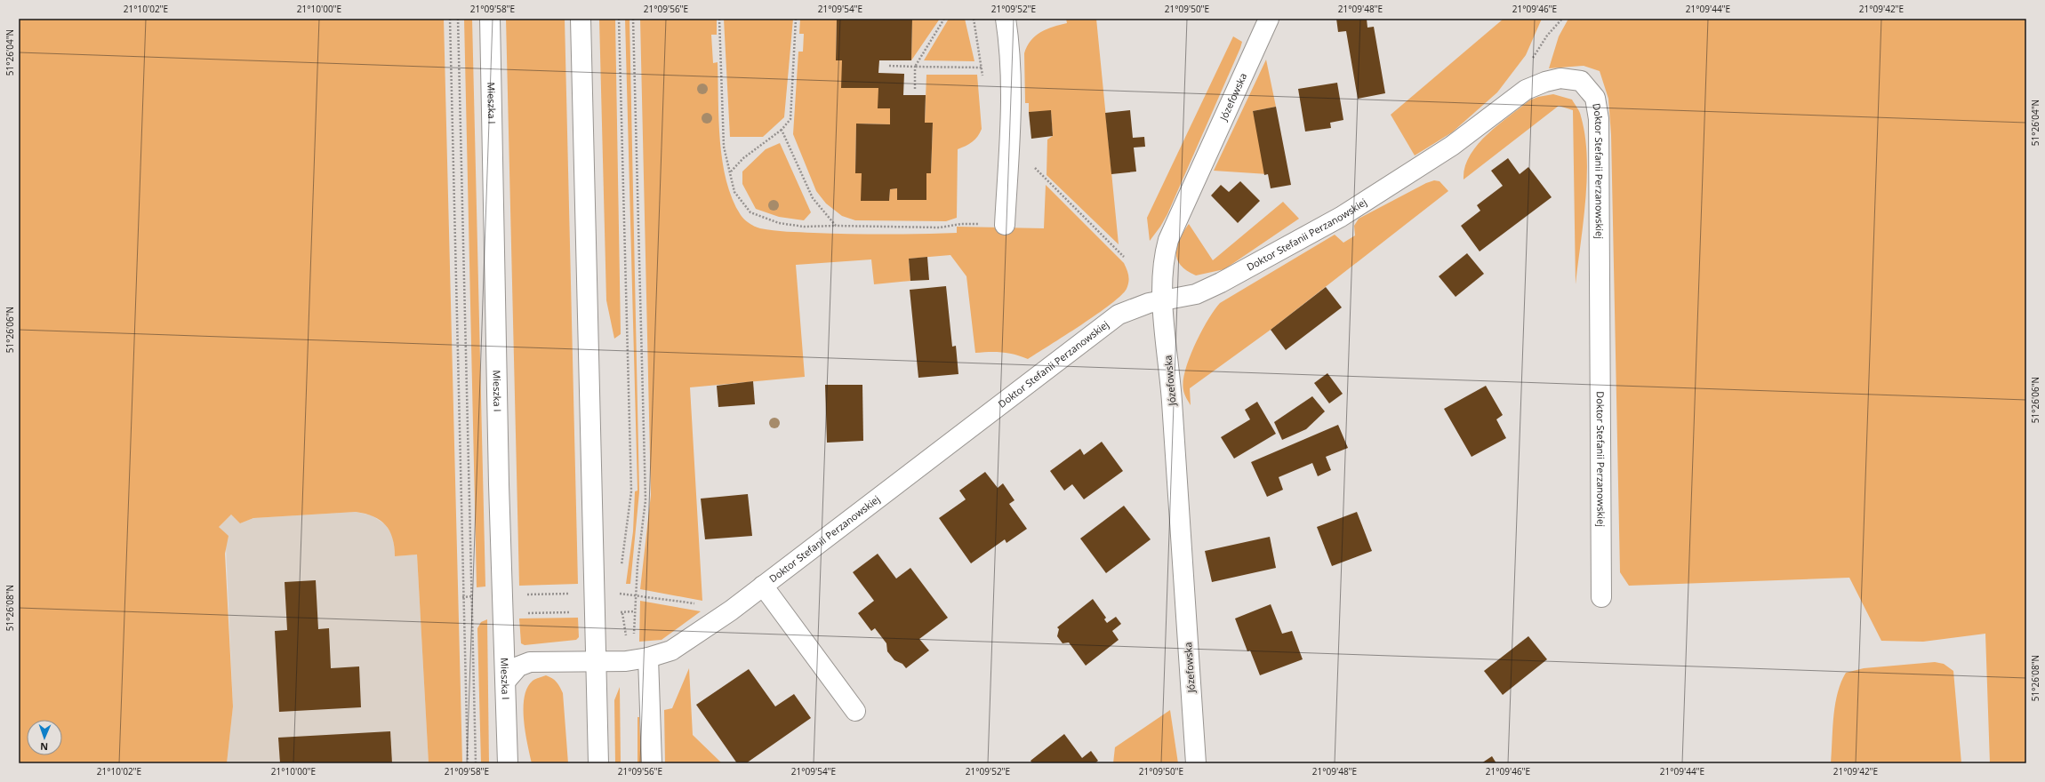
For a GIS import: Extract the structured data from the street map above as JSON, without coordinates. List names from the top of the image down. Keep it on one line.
{"streets":{"street":["Józefowska","Mieszka I","Doktor Stefanii Perzanowskiej"]},"crossings":[["Józefowska","Doktor Stefanii Perzanowskiej"],["Mieszka I","Doktor Stefanii Perzanowskiej"]],"north":"bottom","coordinates":["21°10'02\"E","21°10'00\"E","21°09'58\"E","21°09'56\"E","21°09'54\"E","21°09'52\"E","21°09'50\"E","21°09'48\"E","21°09'46\"E","21°09'44\"E","21°09'42\"E","51°26'04\"N","51°26'06\"N","51°26'08\"N"]}
